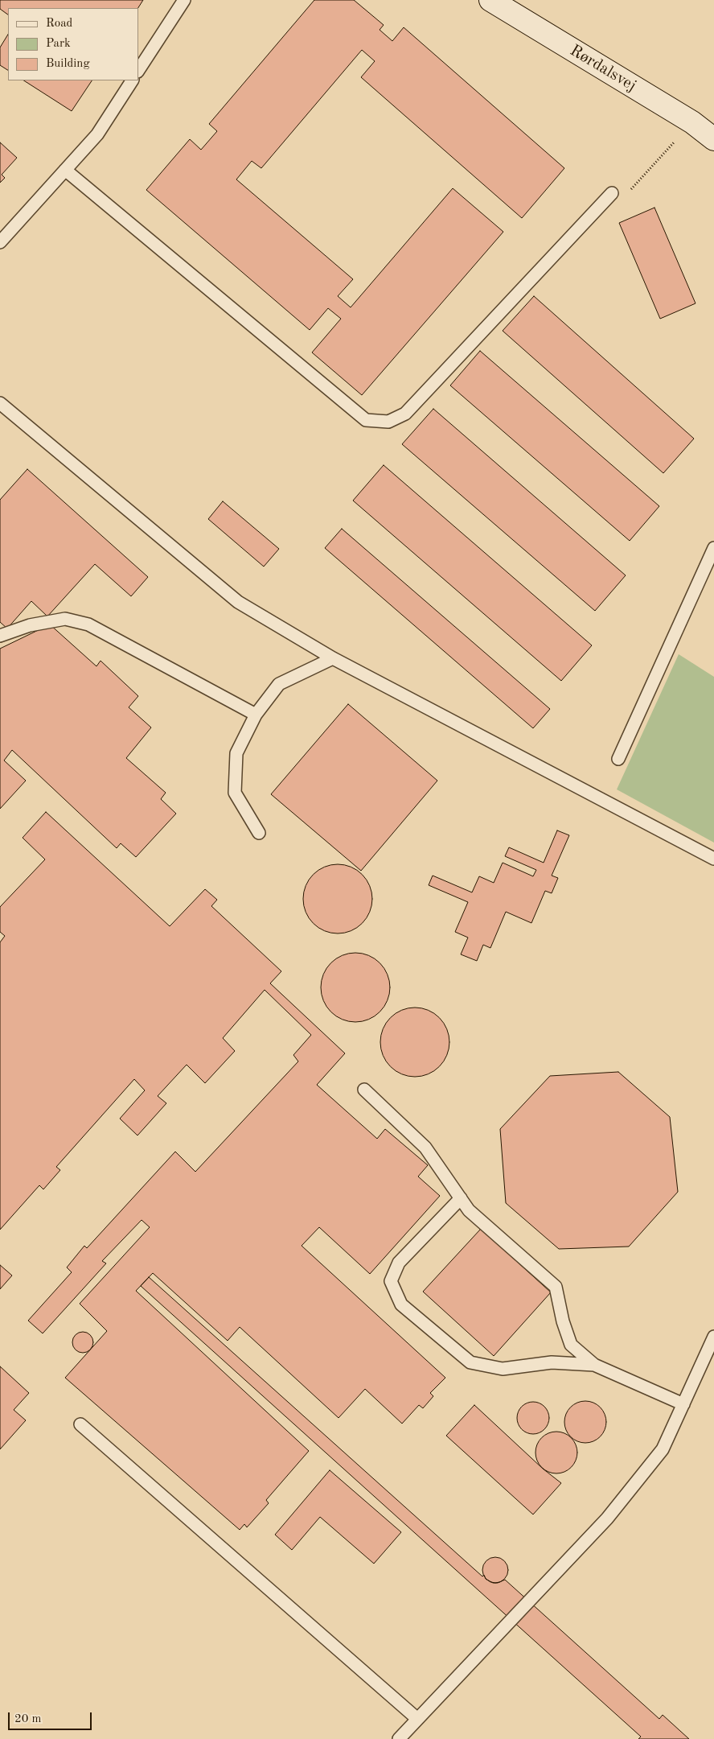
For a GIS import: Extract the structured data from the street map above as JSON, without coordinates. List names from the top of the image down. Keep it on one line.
{"streets":{"street":["Rørdalsvej"]},"legend":["Road","Park","Building"],"scale_bar":"20 m"}
